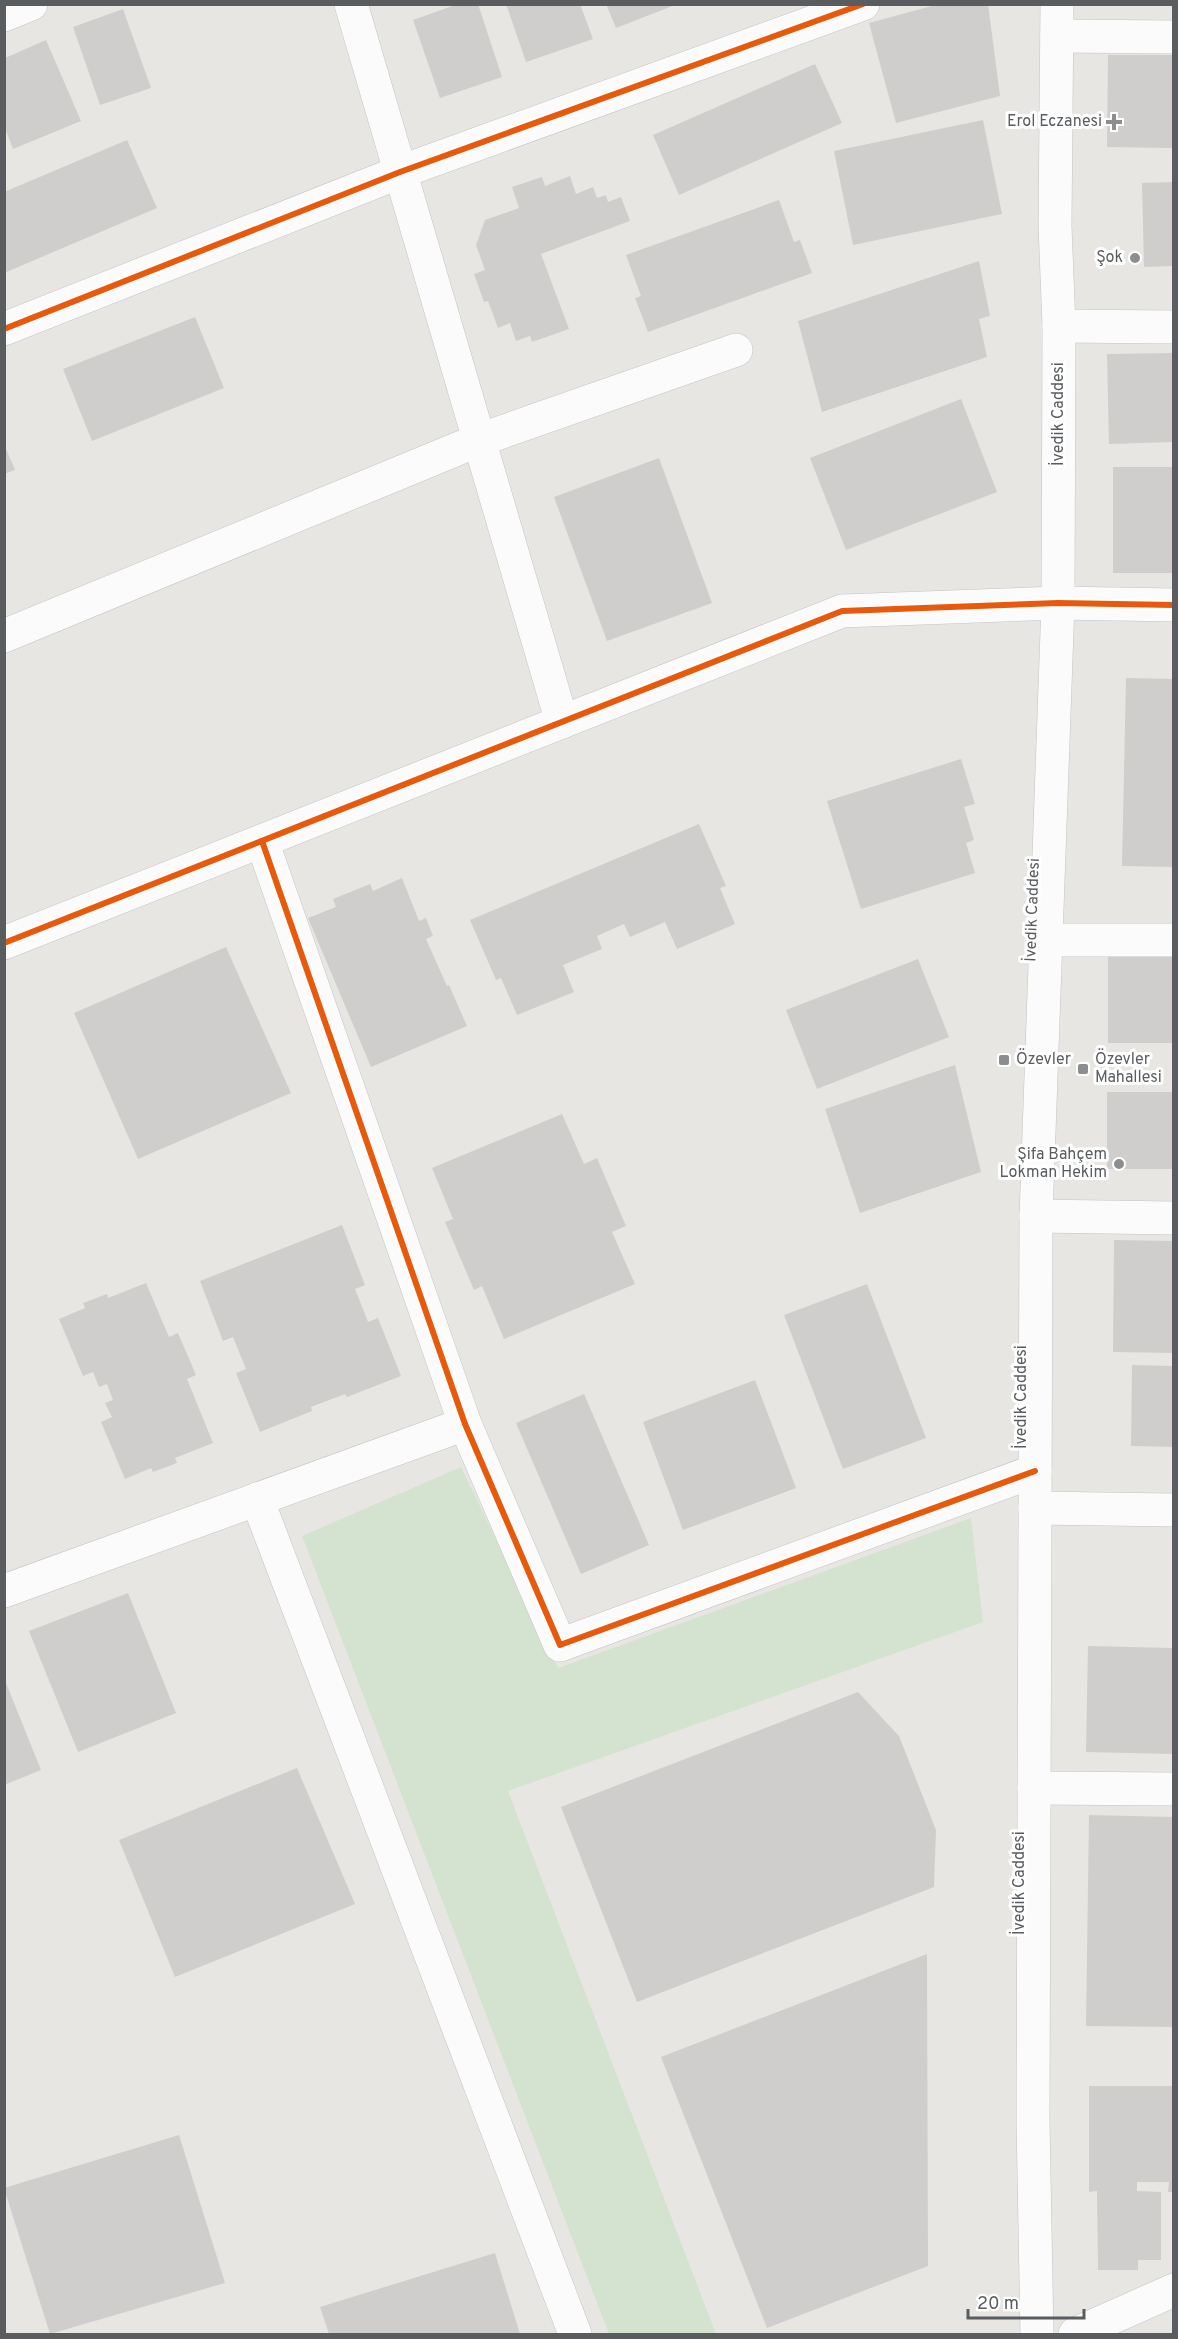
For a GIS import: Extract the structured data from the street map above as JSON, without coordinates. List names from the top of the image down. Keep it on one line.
{"streets":{"street":["İvedik Caddesi"]},"places":{"health":["Erol Eczanesi"],"other":["Şok","Şifa Bahçem Lokman Hekim"],"transit":["Özevler","Özevler Mahallesi"]},"scale_bar":"20 m"}
